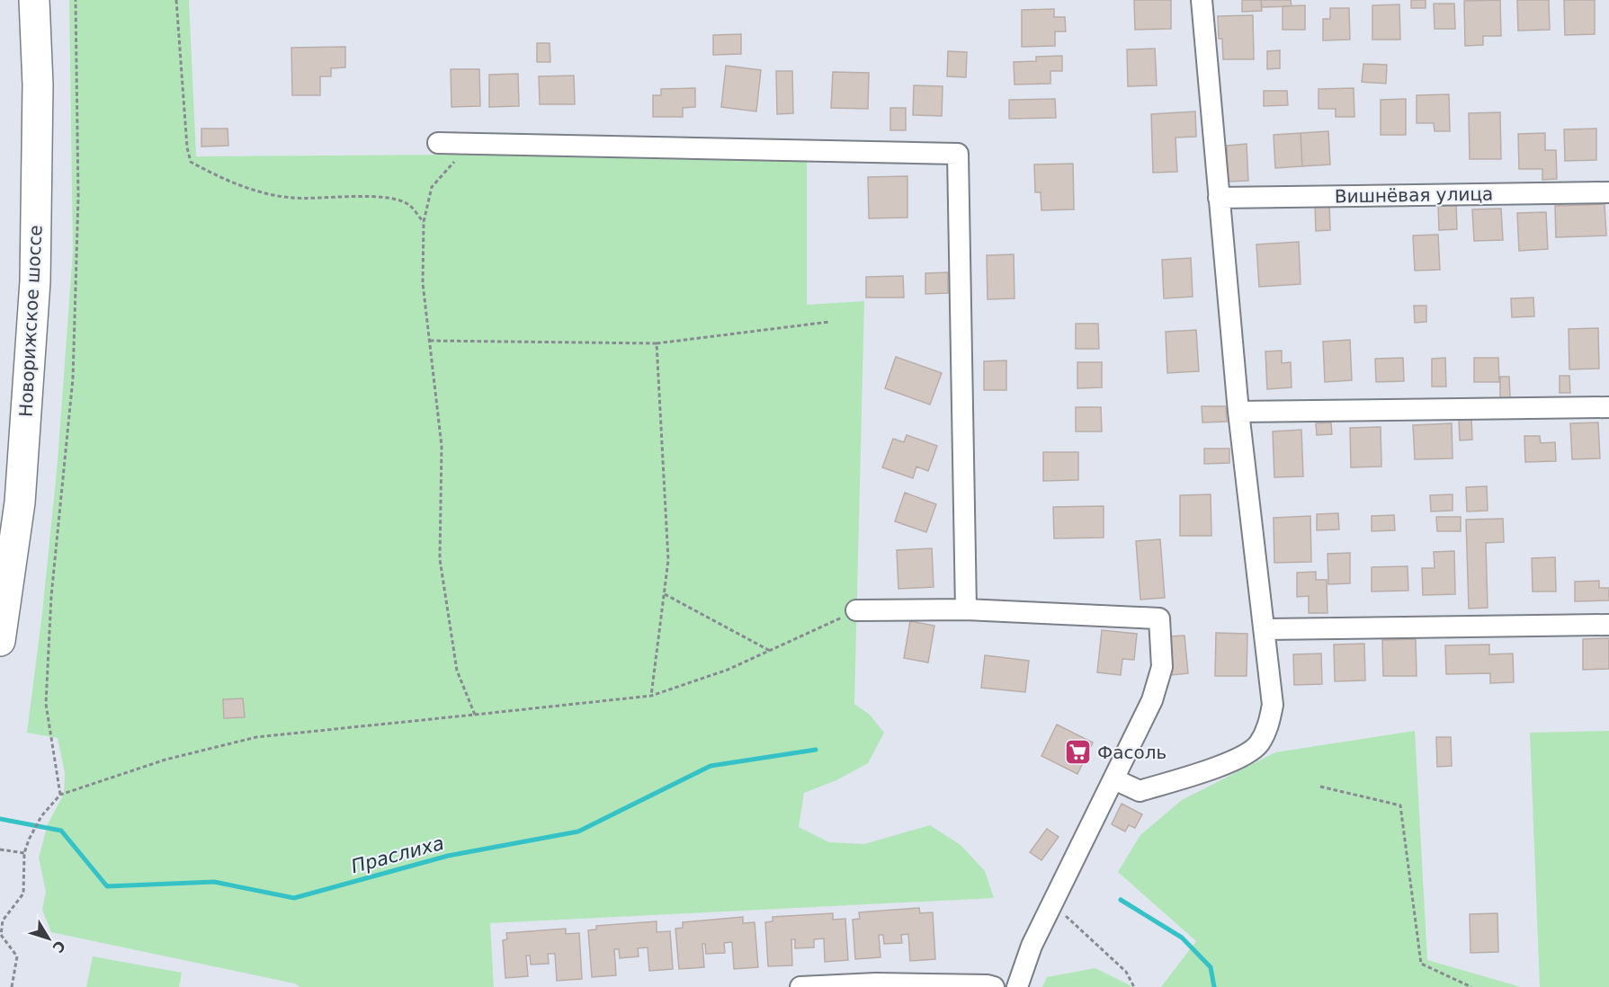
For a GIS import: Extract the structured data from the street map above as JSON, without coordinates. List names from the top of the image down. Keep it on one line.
{"streets":{"highway":["Новорижское шоссе"],"street":["Вишнёвая улица"]},"water":["Праслиха"],"places":{"supermarket":["Фасоль"]},"north":"bottom right"}
